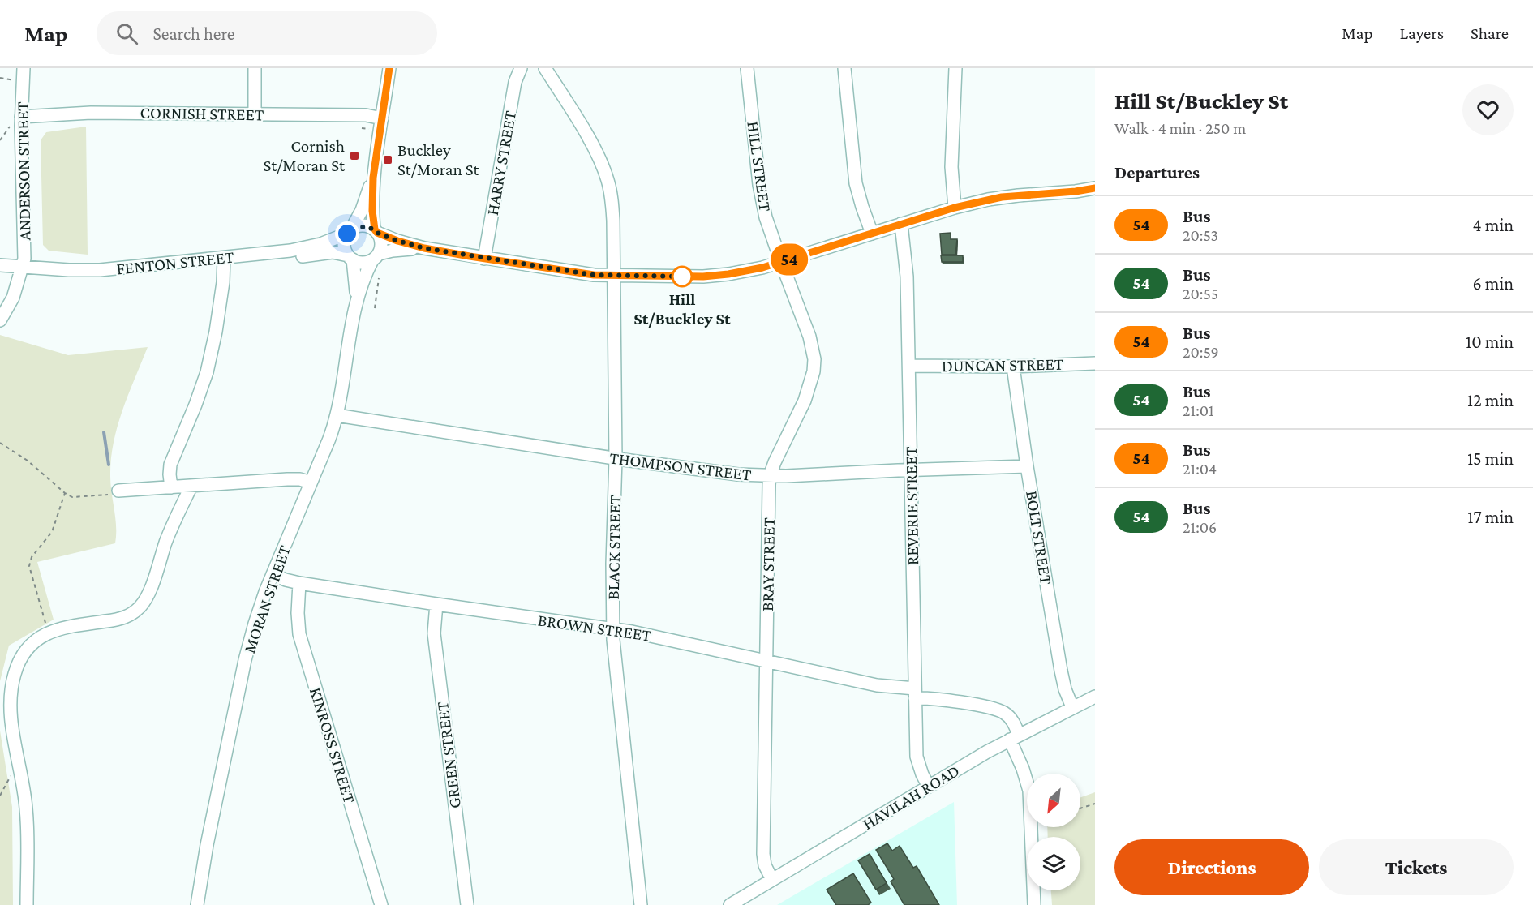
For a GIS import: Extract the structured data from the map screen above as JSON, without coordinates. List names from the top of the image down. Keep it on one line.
{"streets":{"street":["CORNISH STREET","HARRY STREET","HILL STREET","ANDERSON STREET","FENTON STREET","DUNCAN STREET","THOMPSON STREET","REVERIE STREET","BOLT STREET","BLACK STREET","BRAY STREET","MORAN STREET","BROWN STREET","KINROSS STREET","GREEN STREET","HAVILAH ROAD"]},"crossings":[["CORNISH STREET","ANDERSON STREET"],["HILL STREET","BRAY STREET"],["ANDERSON STREET","FENTON STREET"],["FENTON STREET","MORAN STREET"],["DUNCAN STREET","REVERIE STREET"],["DUNCAN STREET","BOLT STREET"],["THOMPSON STREET","REVERIE STREET"],["THOMPSON STREET","BOLT STREET"],["THOMPSON STREET","BLACK STREET"],["THOMPSON STREET","BRAY STREET"],["THOMPSON STREET","MORAN STREET"],["REVERIE STREET","BROWN STREET"],["REVERIE STREET","HAVILAH ROAD"],["BOLT STREET","HAVILAH ROAD"],["BLACK STREET","BROWN STREET"],["BRAY STREET","BROWN STREET"],["BRAY STREET","HAVILAH ROAD"],["MORAN STREET","BROWN STREET"],["BROWN STREET","KINROSS STREET"],["BROWN STREET","GREEN STREET"],["BROWN STREET","HAVILAH ROAD"]],"places":{"transit":["Cornish St/Moran St","Buckley St/Moran St"],"other":["Hill St/Buckley St"]},"lines":["bus line 54"],"north":"bottom left","page":{"header":"Map","search":"Search here","nav":["Map","Layers","Share"],"on_map":"54","heading":[["Hill St/Buckley St","Walk · 4 min · 250 m"],"Departures"],"list":[{"mark":"54","name":"Bus","note":"20:53","value":"4 min"},{"mark":"54","name":"Bus","note":"20:55","value":"6 min"},{"mark":"54","name":"Bus","note":"20:59","value":"10 min"},{"mark":"54","name":"Bus","note":"21:01","value":"12 min"},{"mark":"54","name":"Bus","note":"21:04","value":"15 min"},{"mark":"54","name":"Bus","note":"21:06","value":"17 min"}],"buttons":["Directions","Tickets"]}}
